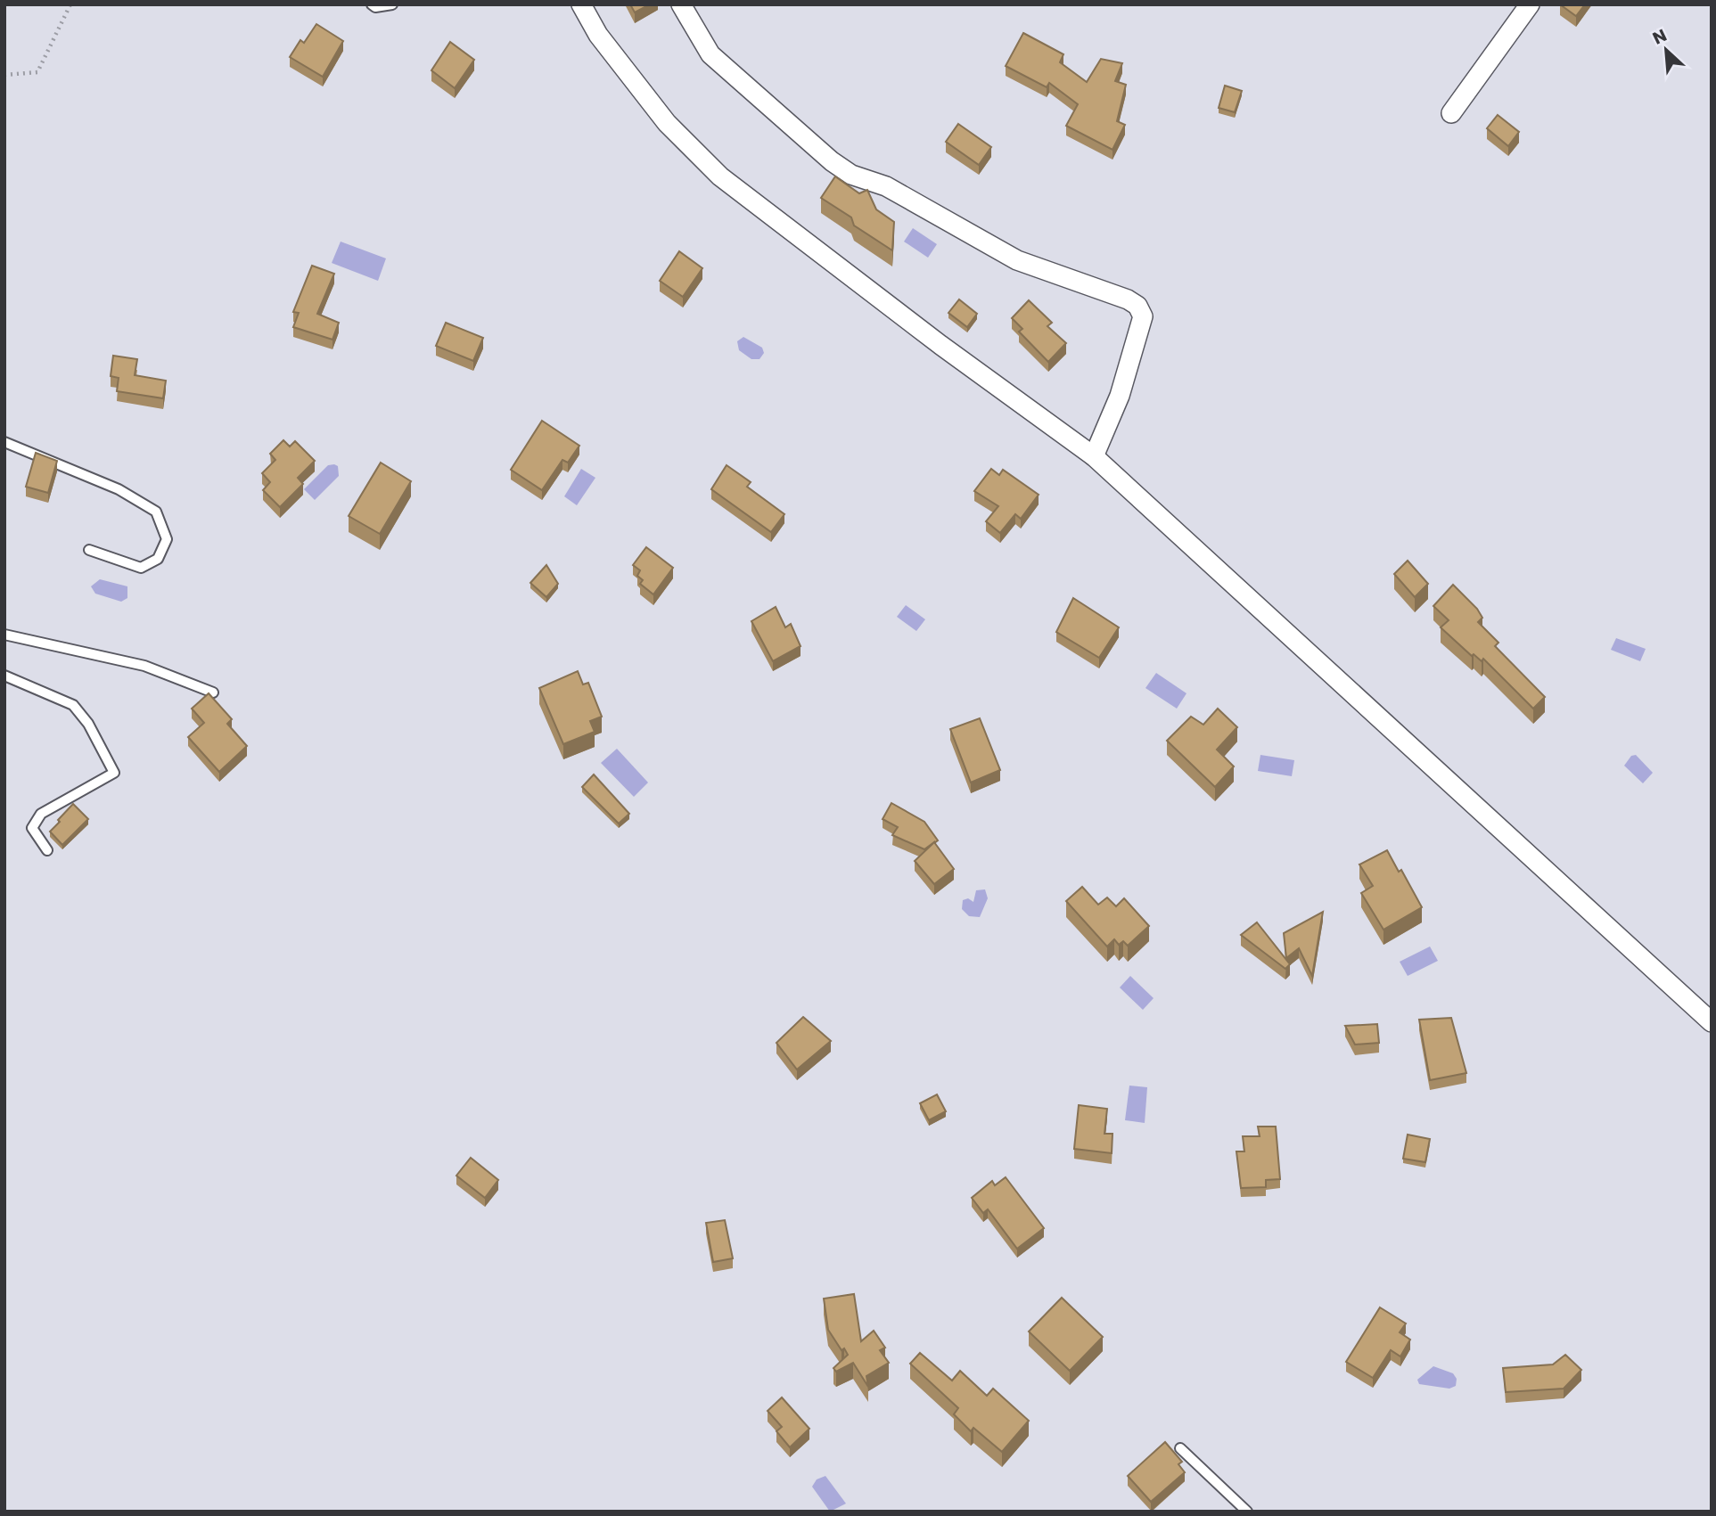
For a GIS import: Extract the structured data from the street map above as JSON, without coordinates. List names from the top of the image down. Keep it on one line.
{"north":"top left"}
